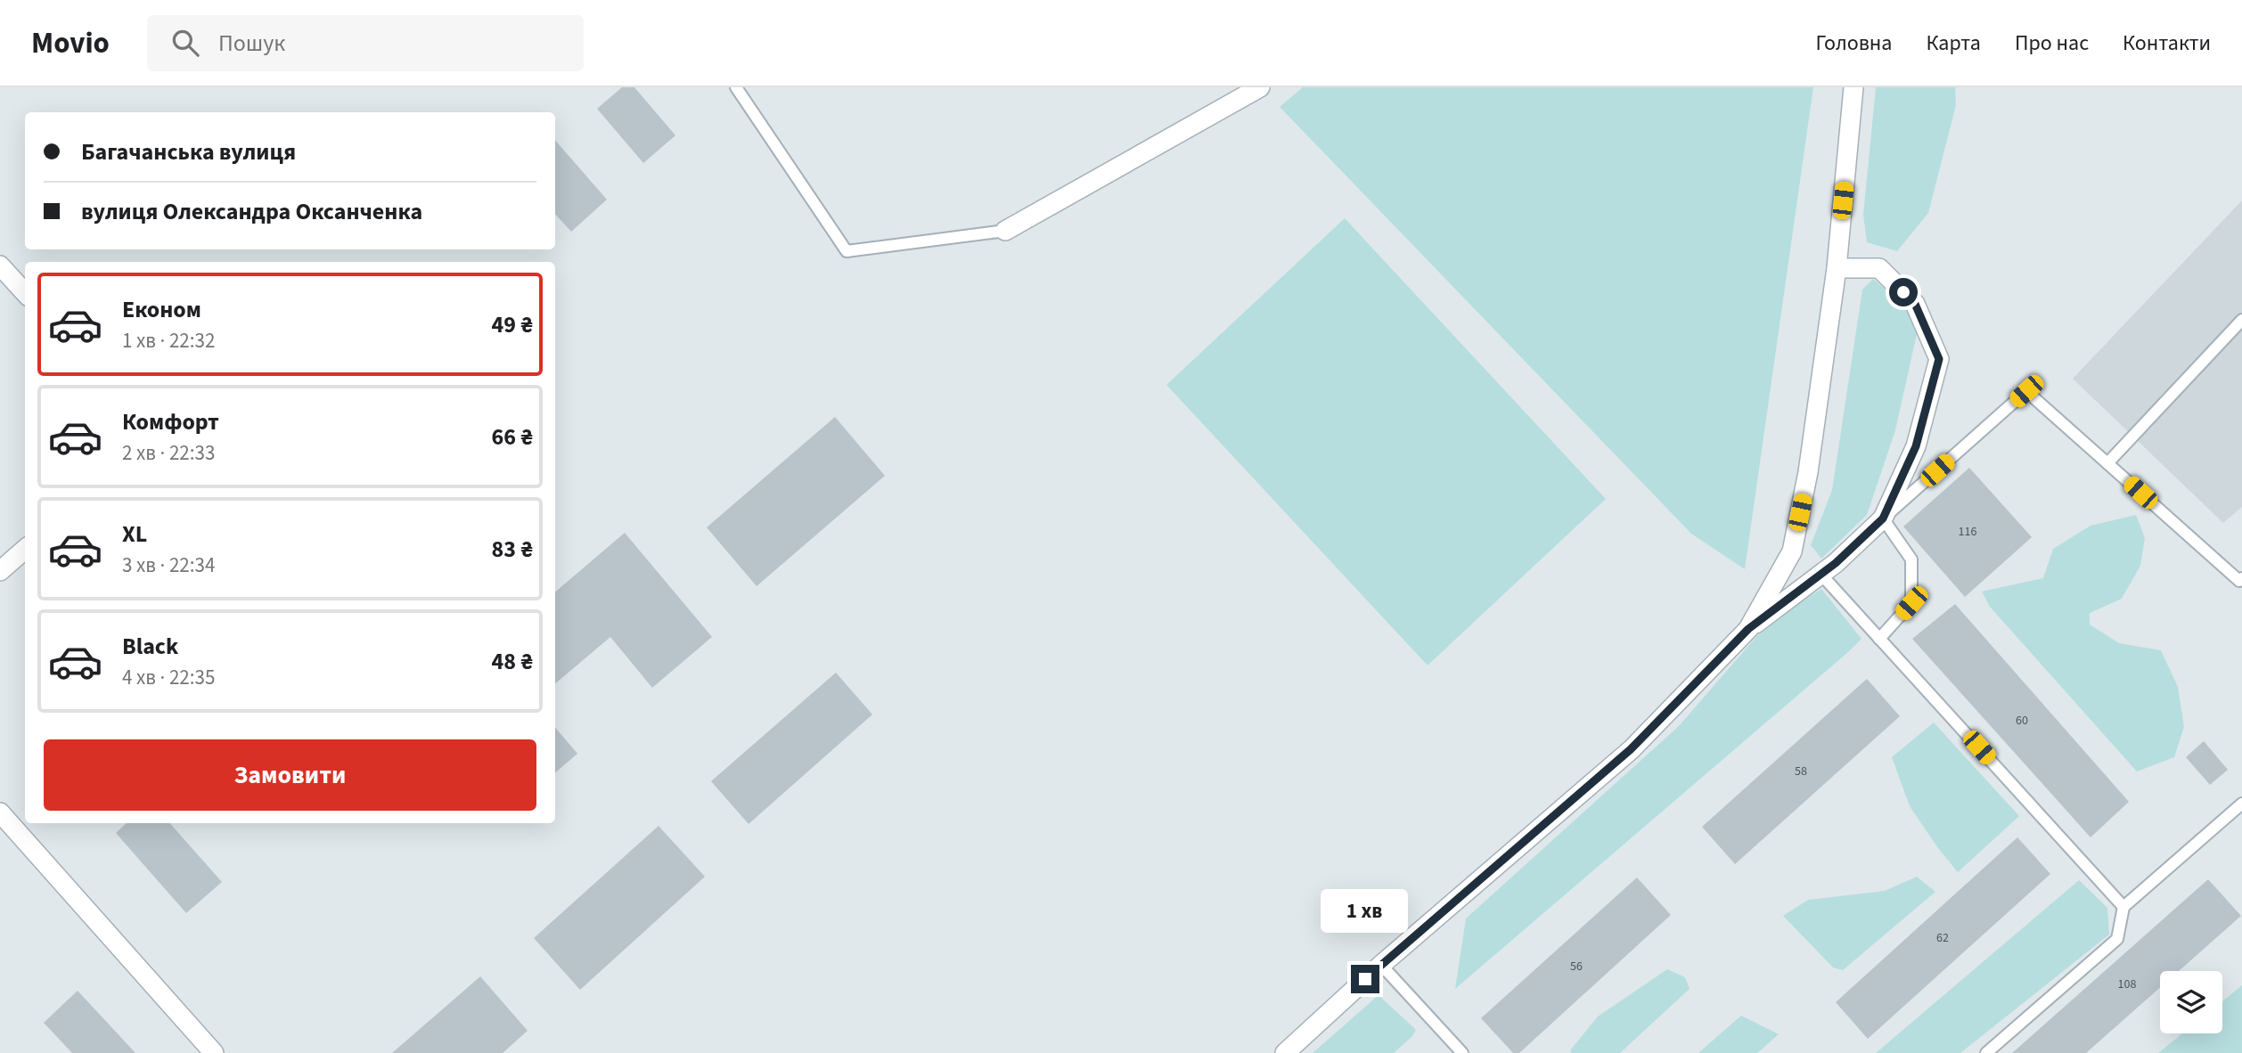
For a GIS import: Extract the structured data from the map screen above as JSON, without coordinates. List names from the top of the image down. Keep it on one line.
{"house_numbers":["116","60","58","62","56","108"],"page":{"header":"Movio","search":"Пошук","nav":["Головна","Карта","Про нас","Контакти"],"banner":["Багачанська вулиця","вулиця Олександра Оксанченка"],"list":[{"name":"Економ","note":"1 хв · 22:32","value":"49 ₴"},{"name":"Комфорт","note":"2 хв · 22:33","value":"66 ₴"},{"name":"XL","note":"3 хв · 22:34","value":"83 ₴"},{"name":"Black","note":"4 хв · 22:35","value":"48 ₴"}],"buttons":"Замовити","bubble":"1 хв"}}
